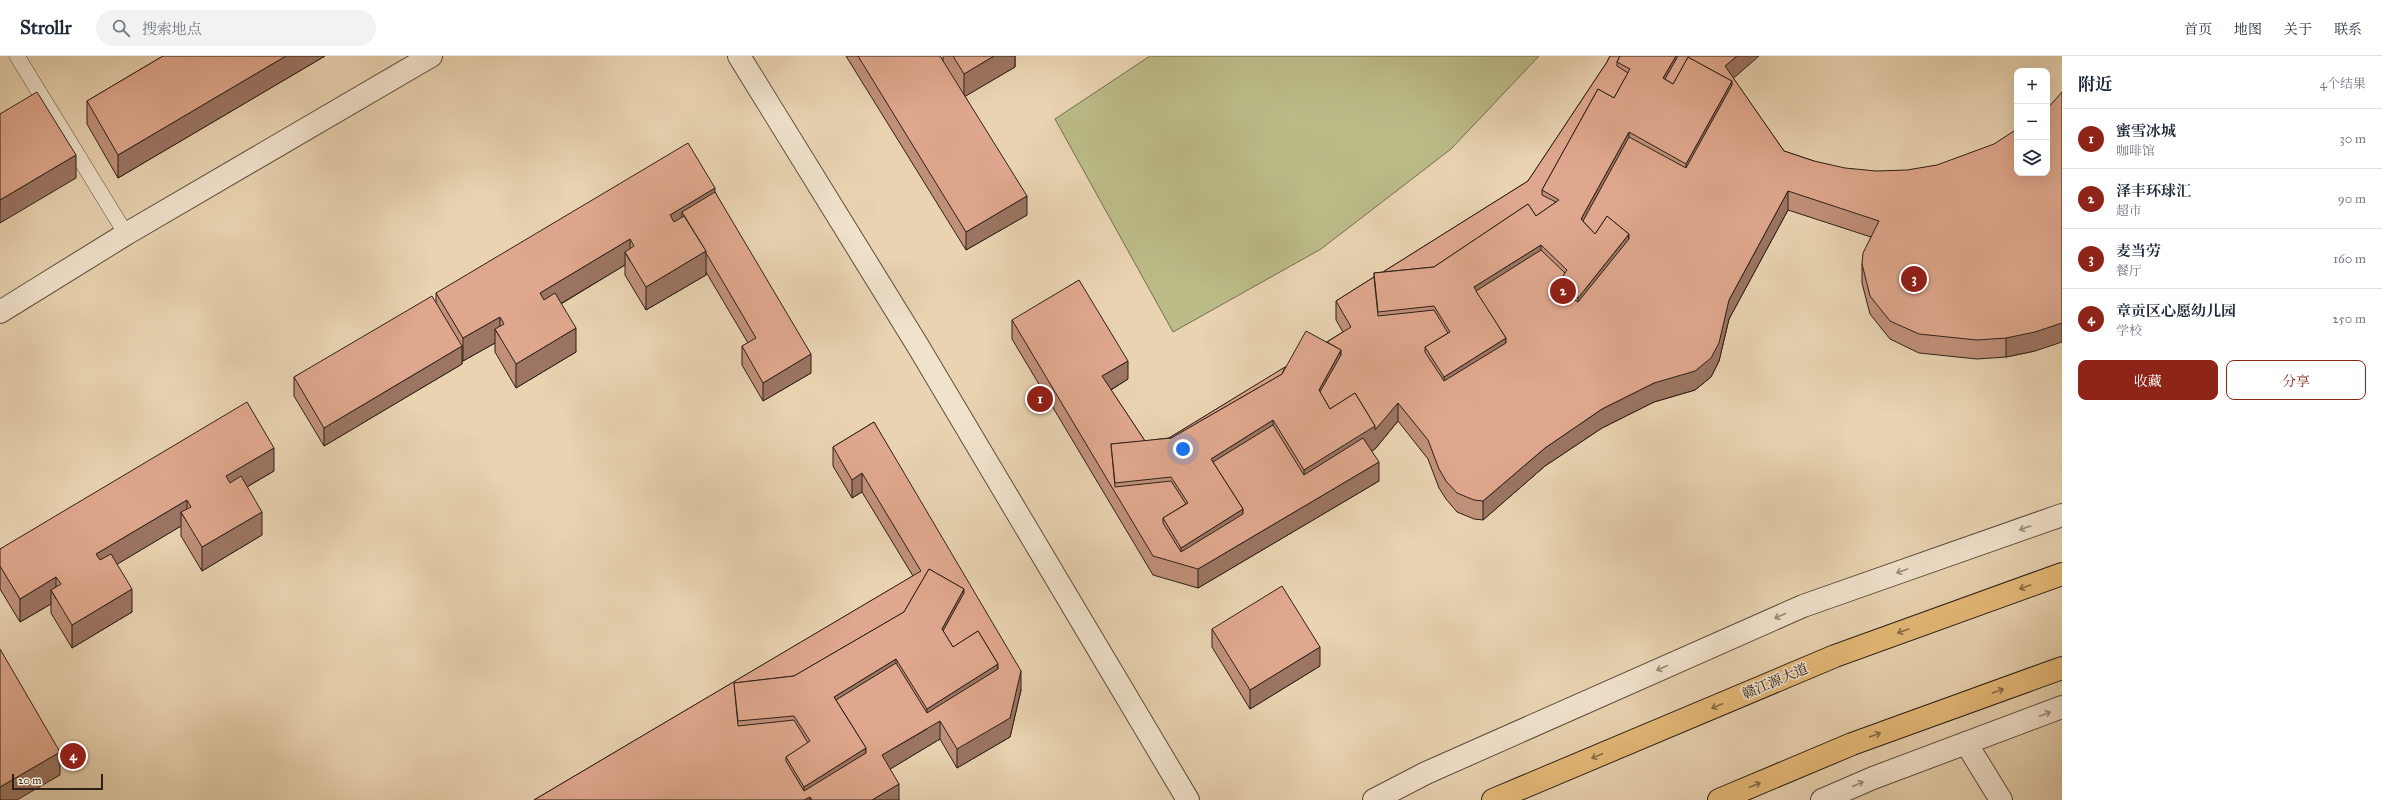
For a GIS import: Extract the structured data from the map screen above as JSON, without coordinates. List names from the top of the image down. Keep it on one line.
{"streets":{"main road":["赣江源大道"]},"scale_bar":"20 m","page":{"header":"Strollr","search":"搜索地点","nav":["首页","地图","关于","联系"],"heading":["附近","4个结果"],"map_buttons":["+","−"],"list":[{"mark":"1","name":"蜜雪冰城","note":"咖啡馆","value":"30 m"},{"mark":"2","name":"泽丰环球汇","note":"超市","value":"90 m"},{"mark":"3","name":"麦当劳","note":"餐厅","value":"160 m"},{"mark":"4","name":"章贡区心愿幼儿园","note":"学校","value":"250 m"}],"pins":["3","2","1","4"],"buttons":["收藏","分享"],"scale":"20 m"}}
